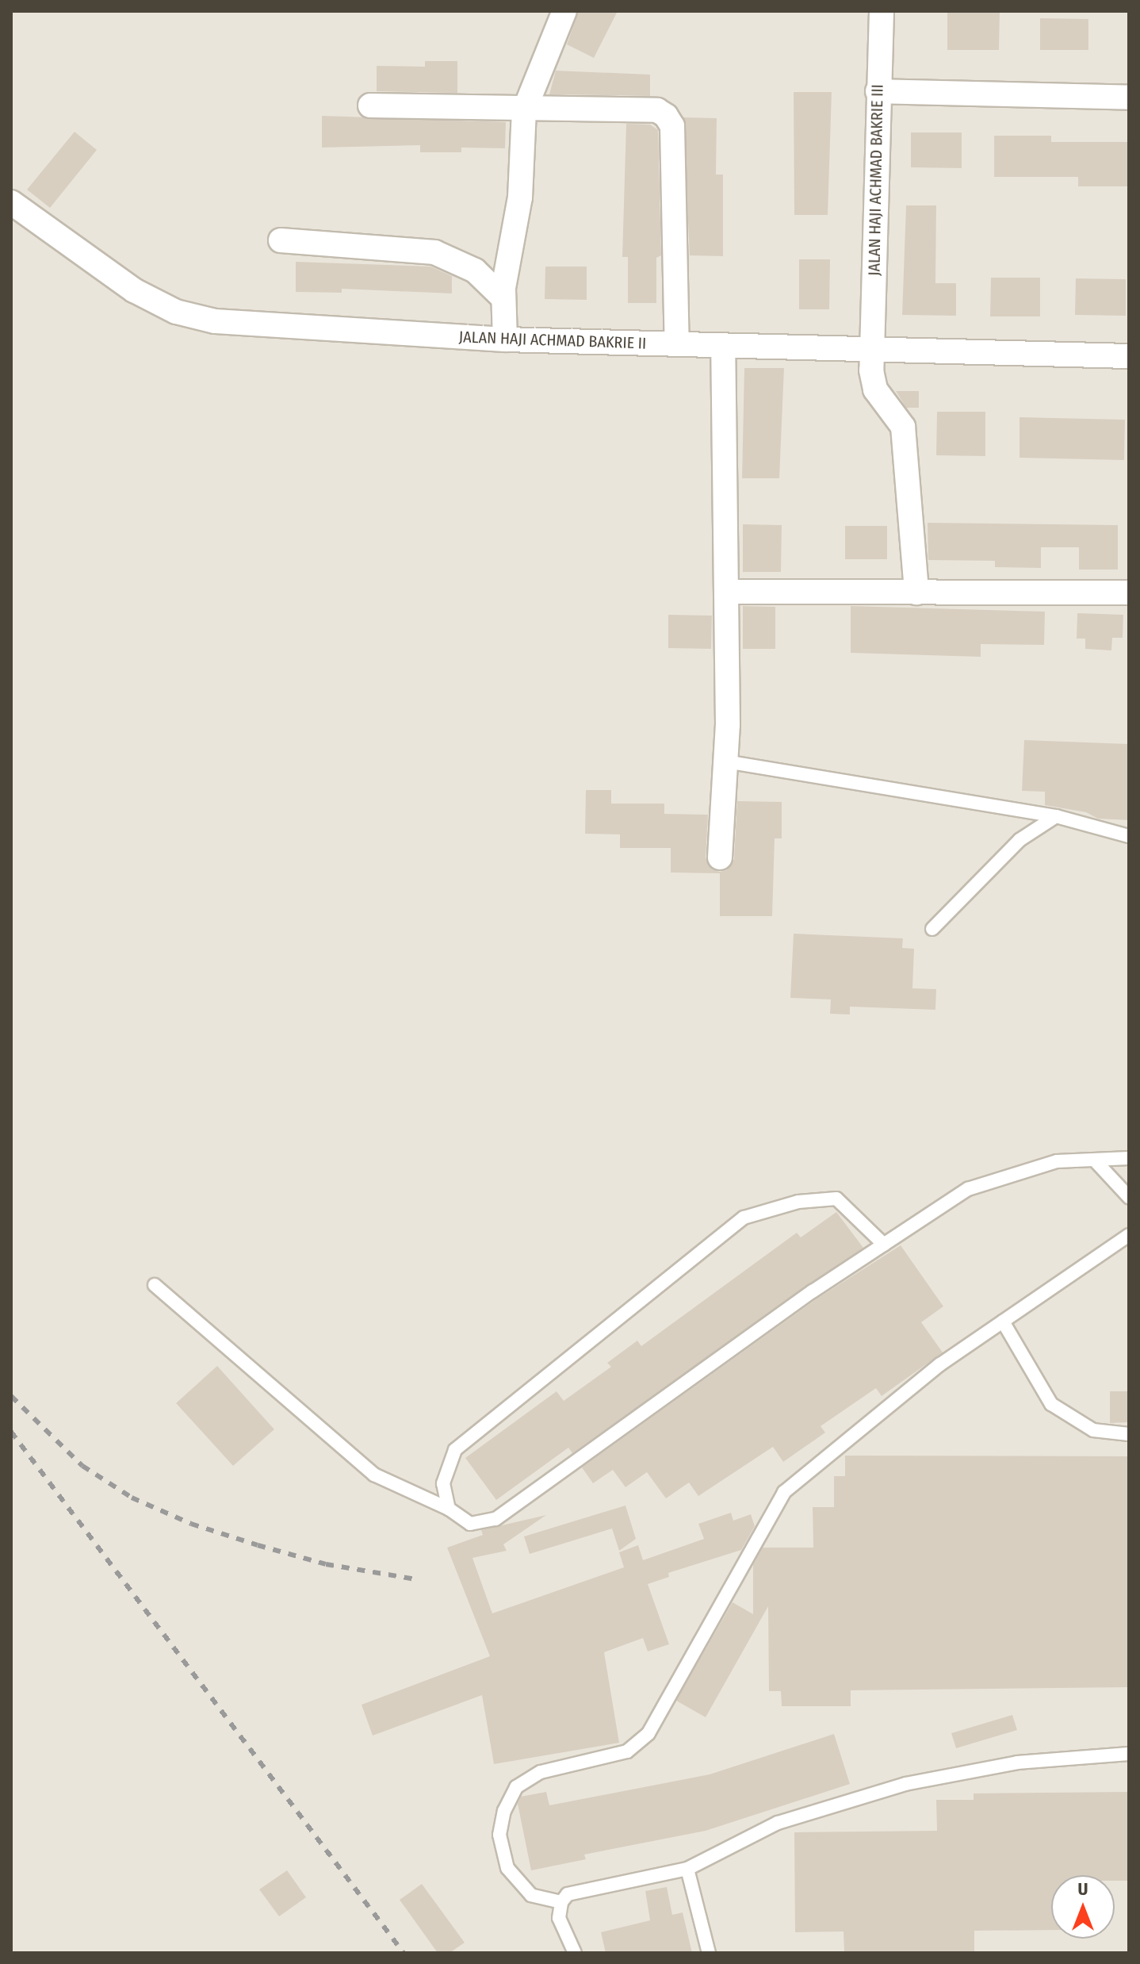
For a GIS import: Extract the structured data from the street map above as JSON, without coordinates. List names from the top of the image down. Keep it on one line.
{"streets":{"street":["JALAN HAJI ACHMAD BAKRIE III","JALAN HAJI ACHMAD BAKRIE II"]},"crossings":[["JALAN HAJI ACHMAD BAKRIE III","JALAN HAJI ACHMAD BAKRIE II"]],"north":"top"}
